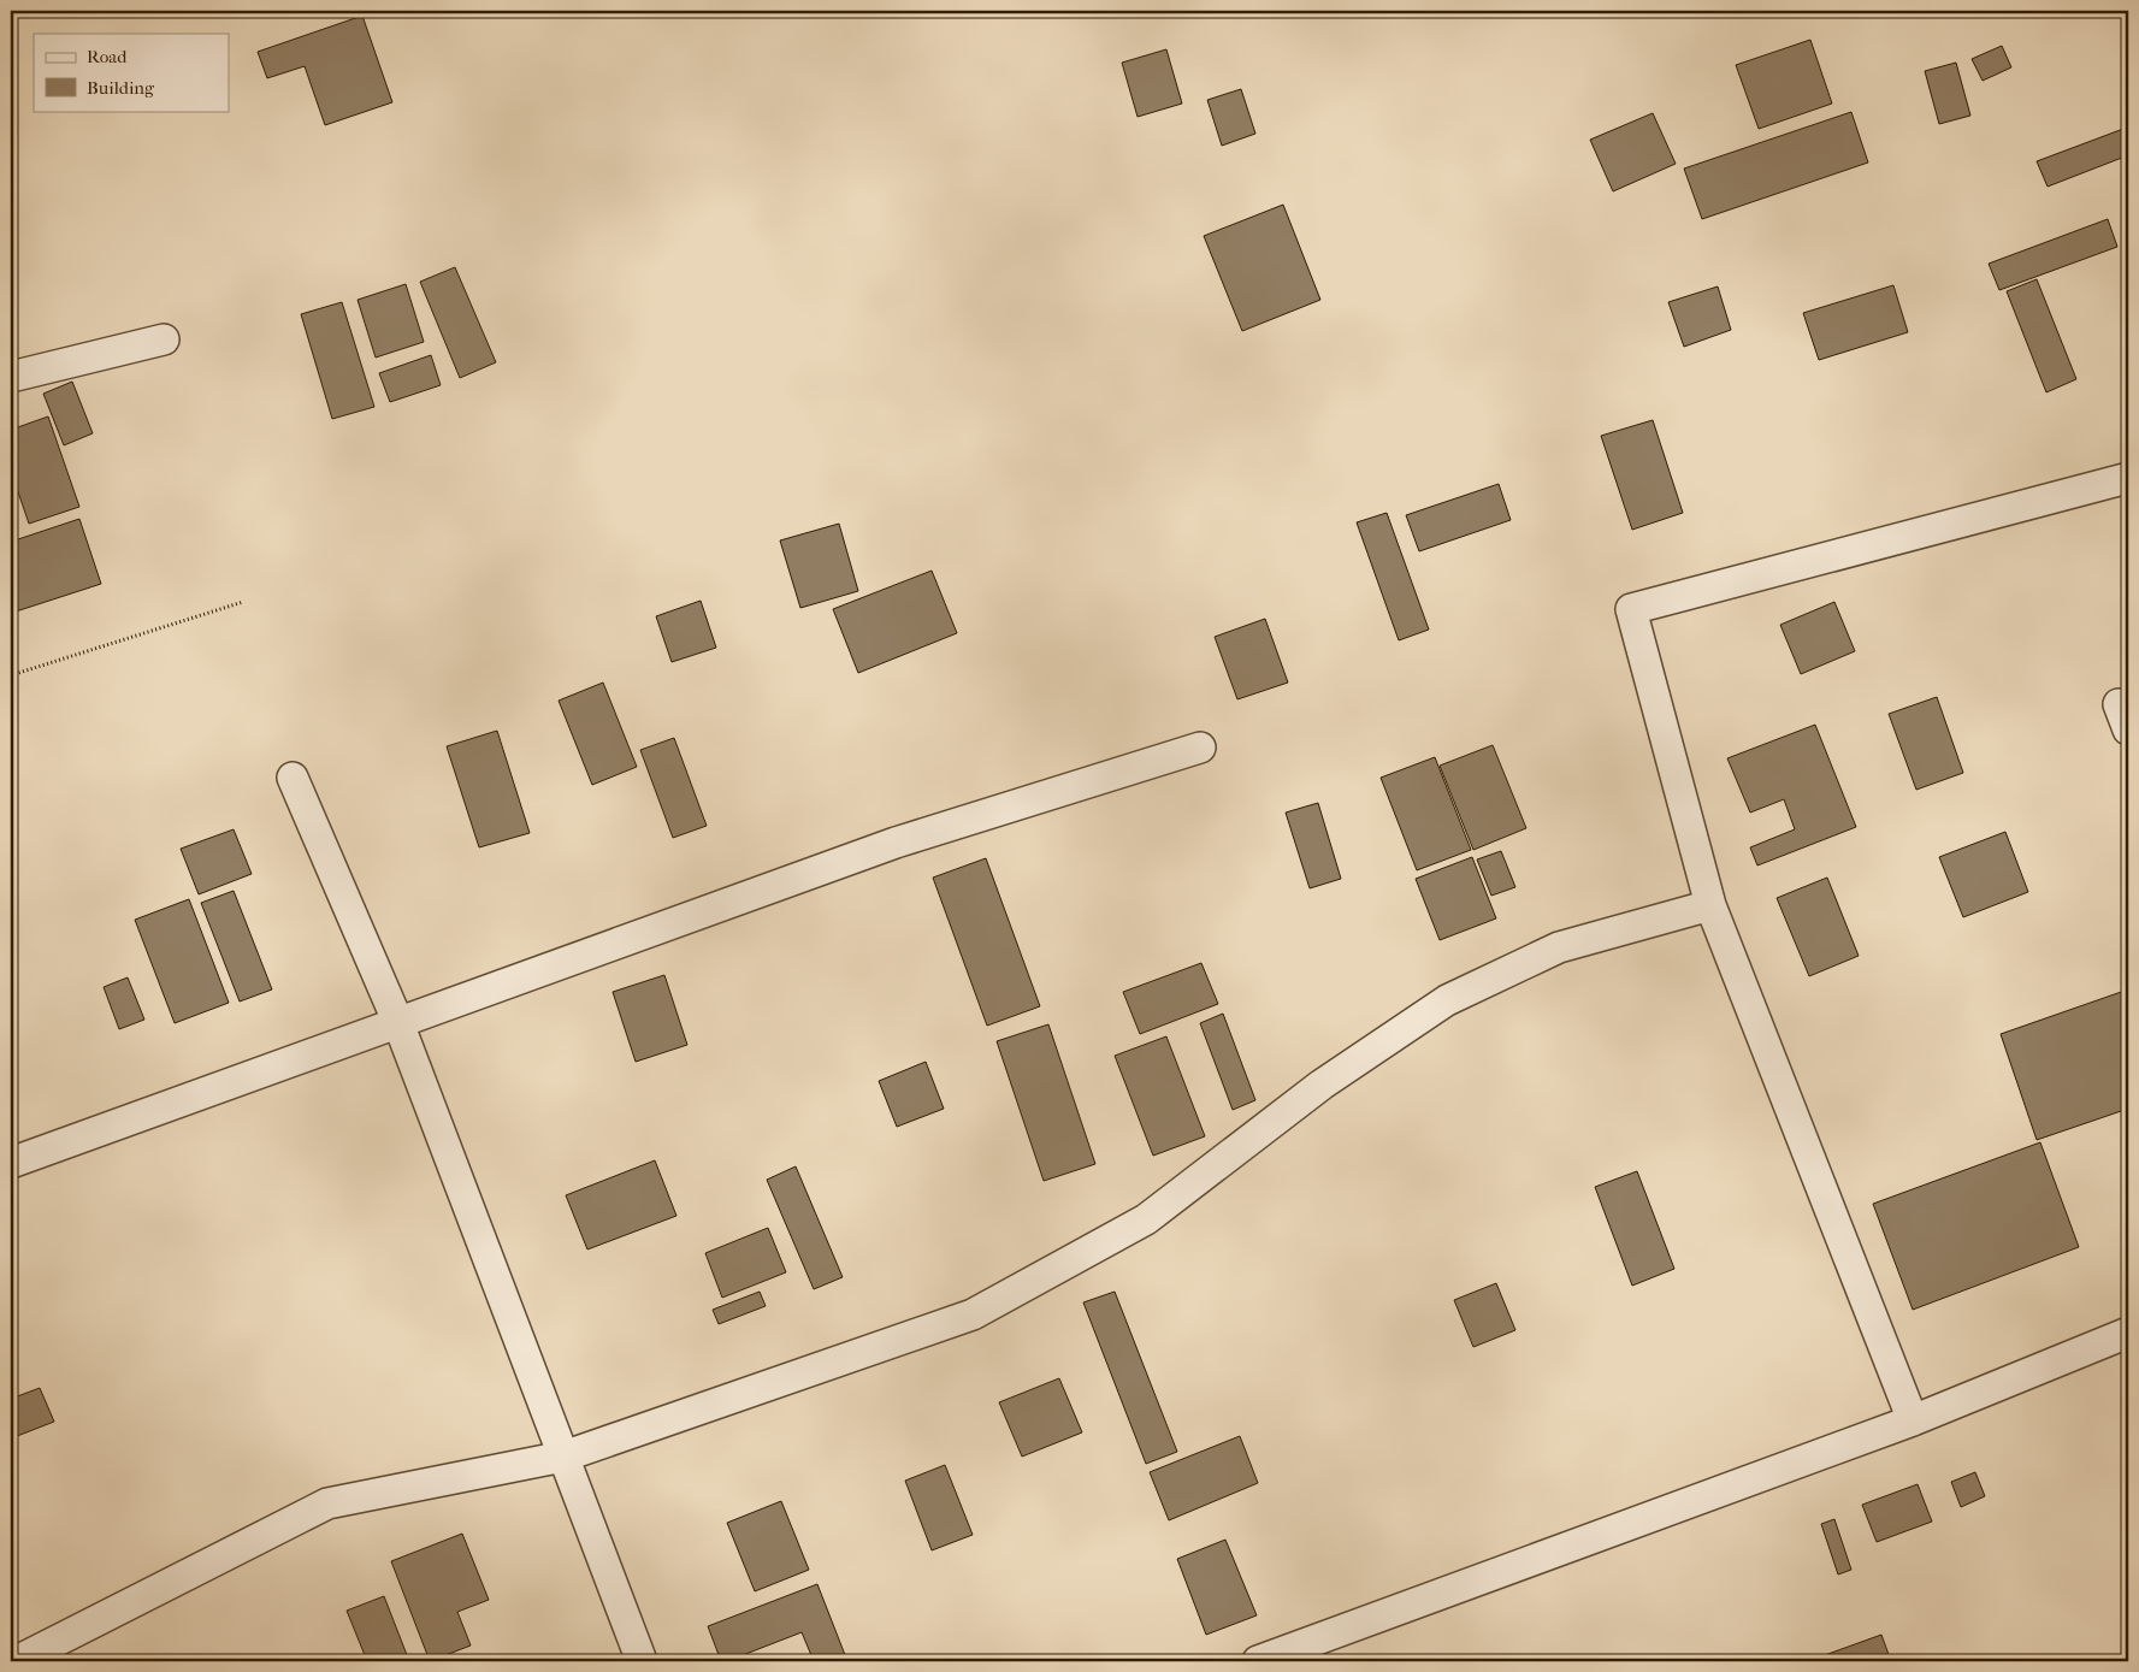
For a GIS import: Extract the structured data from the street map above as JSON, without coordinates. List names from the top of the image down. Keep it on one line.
{"legend":["Road","Building"]}
